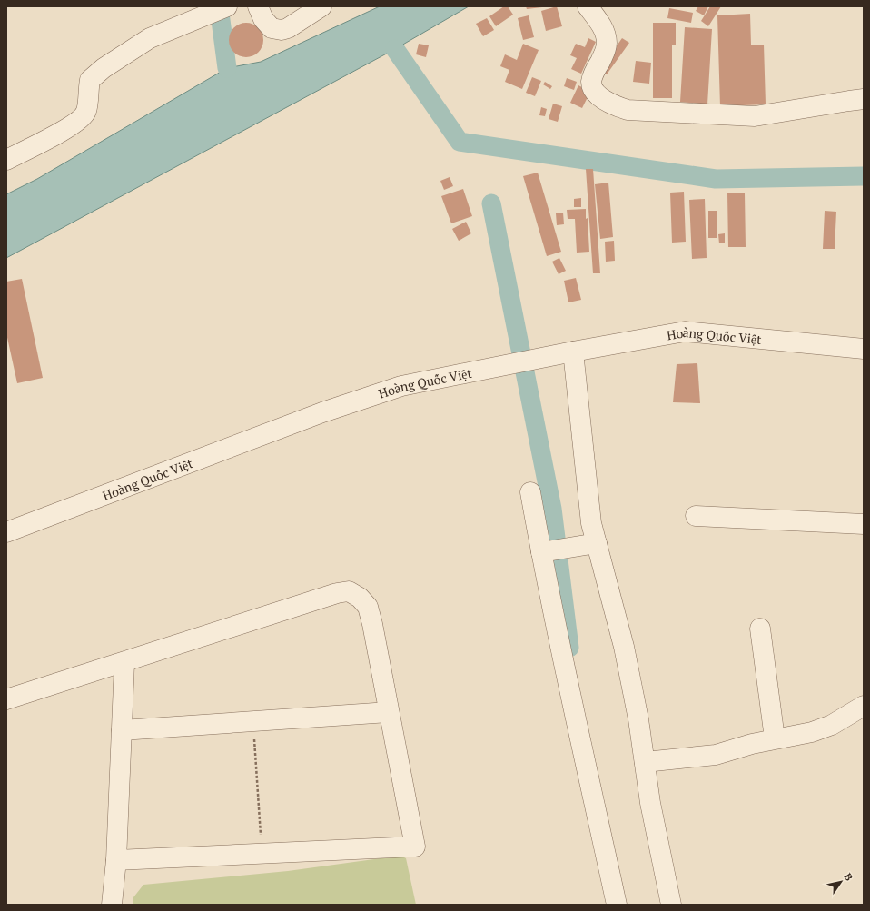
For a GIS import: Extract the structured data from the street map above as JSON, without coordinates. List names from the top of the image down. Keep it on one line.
{"streets":{"street":["Hoàng Quốc Việt"]},"north":"top right"}
